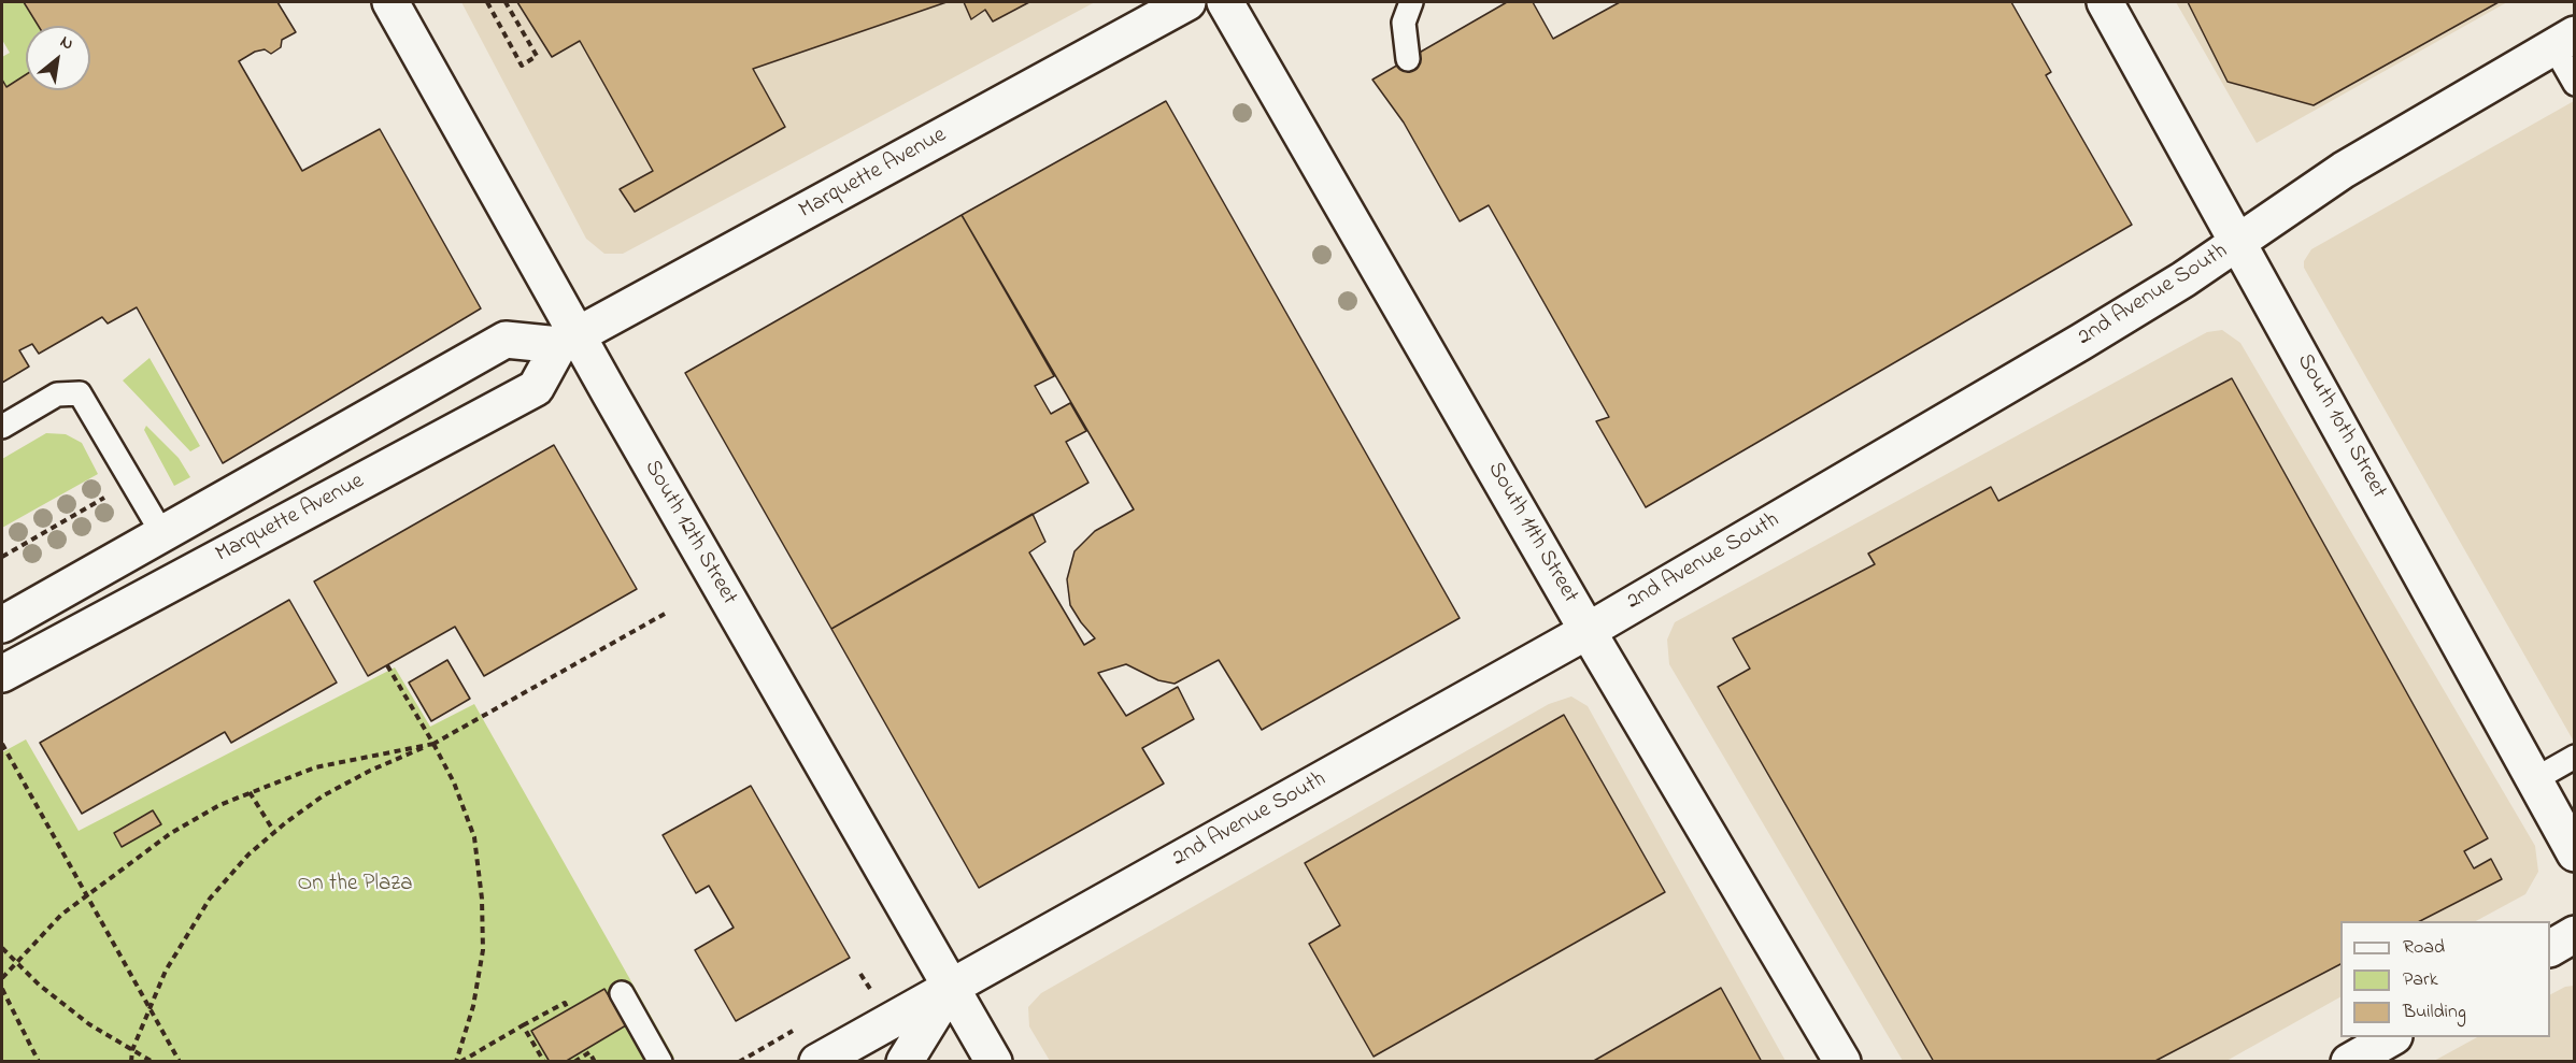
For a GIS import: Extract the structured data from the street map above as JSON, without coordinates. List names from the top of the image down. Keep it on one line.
{"streets":{"street":["Marquette Avenue","2nd Avenue South","South 10th Street","South 12th Street","South 11th Street"]},"crossings":[["Marquette Avenue","South 12th Street"],["2nd Avenue South","South 10th Street"],["2nd Avenue South","South 12th Street"],["2nd Avenue South","South 11th Street"]],"parks":["On the Plaza"],"legend":["Road","Park","Building"],"north":"top right"}
